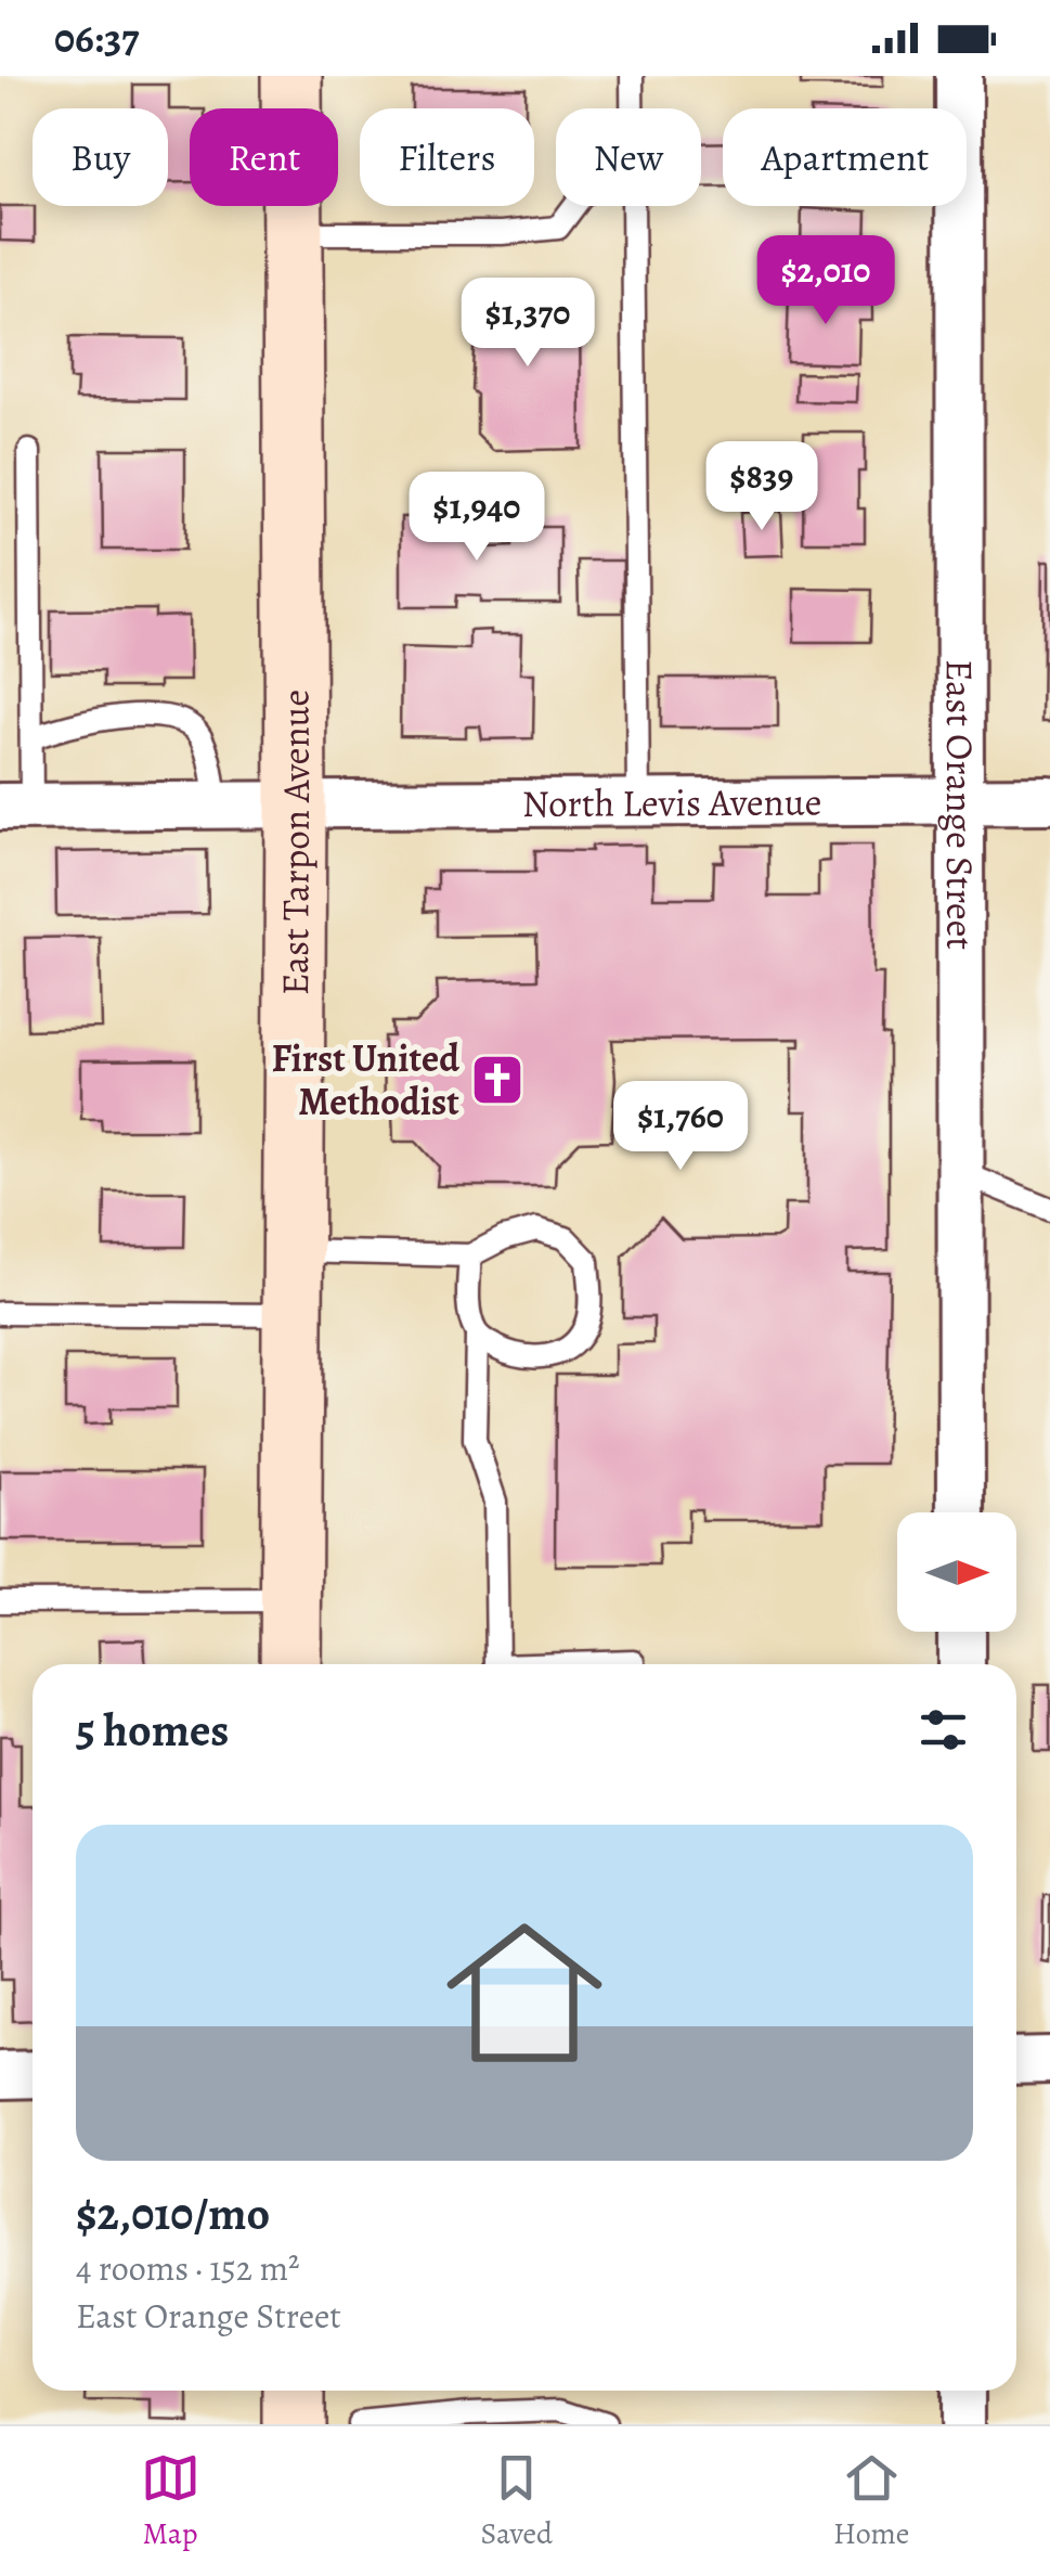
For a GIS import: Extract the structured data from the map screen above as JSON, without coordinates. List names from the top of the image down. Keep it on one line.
{"streets":{"main road":["East Tarpon Avenue"],"street":["North Levis Avenue","East Orange Street"]},"crossings":[["North Levis Avenue","East Orange Street"],["North Levis Avenue","East Tarpon Avenue"]],"places":{"church":["First United Methodist"]},"north":"right","page":{"status":"06:37","chip":["Buy","Rent","Filters","New","Apartment"],"price":["$2,010","$1,370","$839","$1,940","$1,760"],"heading":"5 homes","list":[{"name":"$2,010/mo","note":"4 rooms · 152 m² · East Orange Street"}],"tabs":["Map","Saved","Home"]}}
